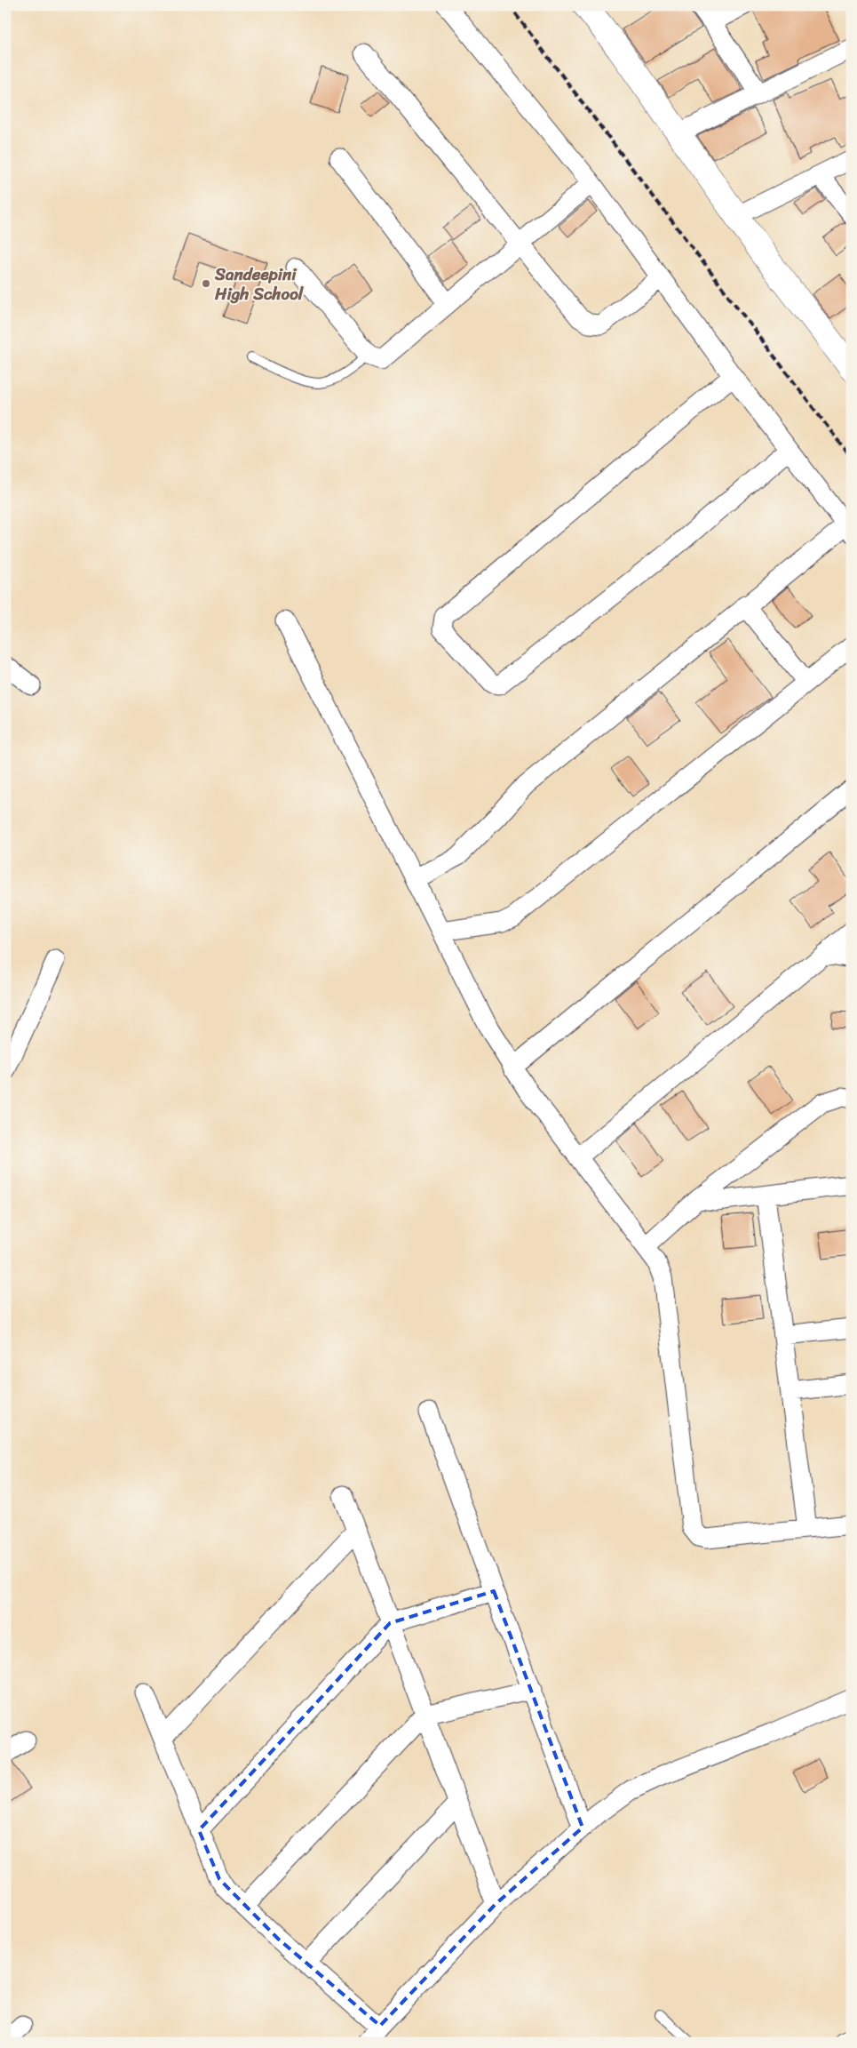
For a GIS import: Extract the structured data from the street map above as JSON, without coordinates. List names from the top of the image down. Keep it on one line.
{"places":["Sandeepini High School"]}
